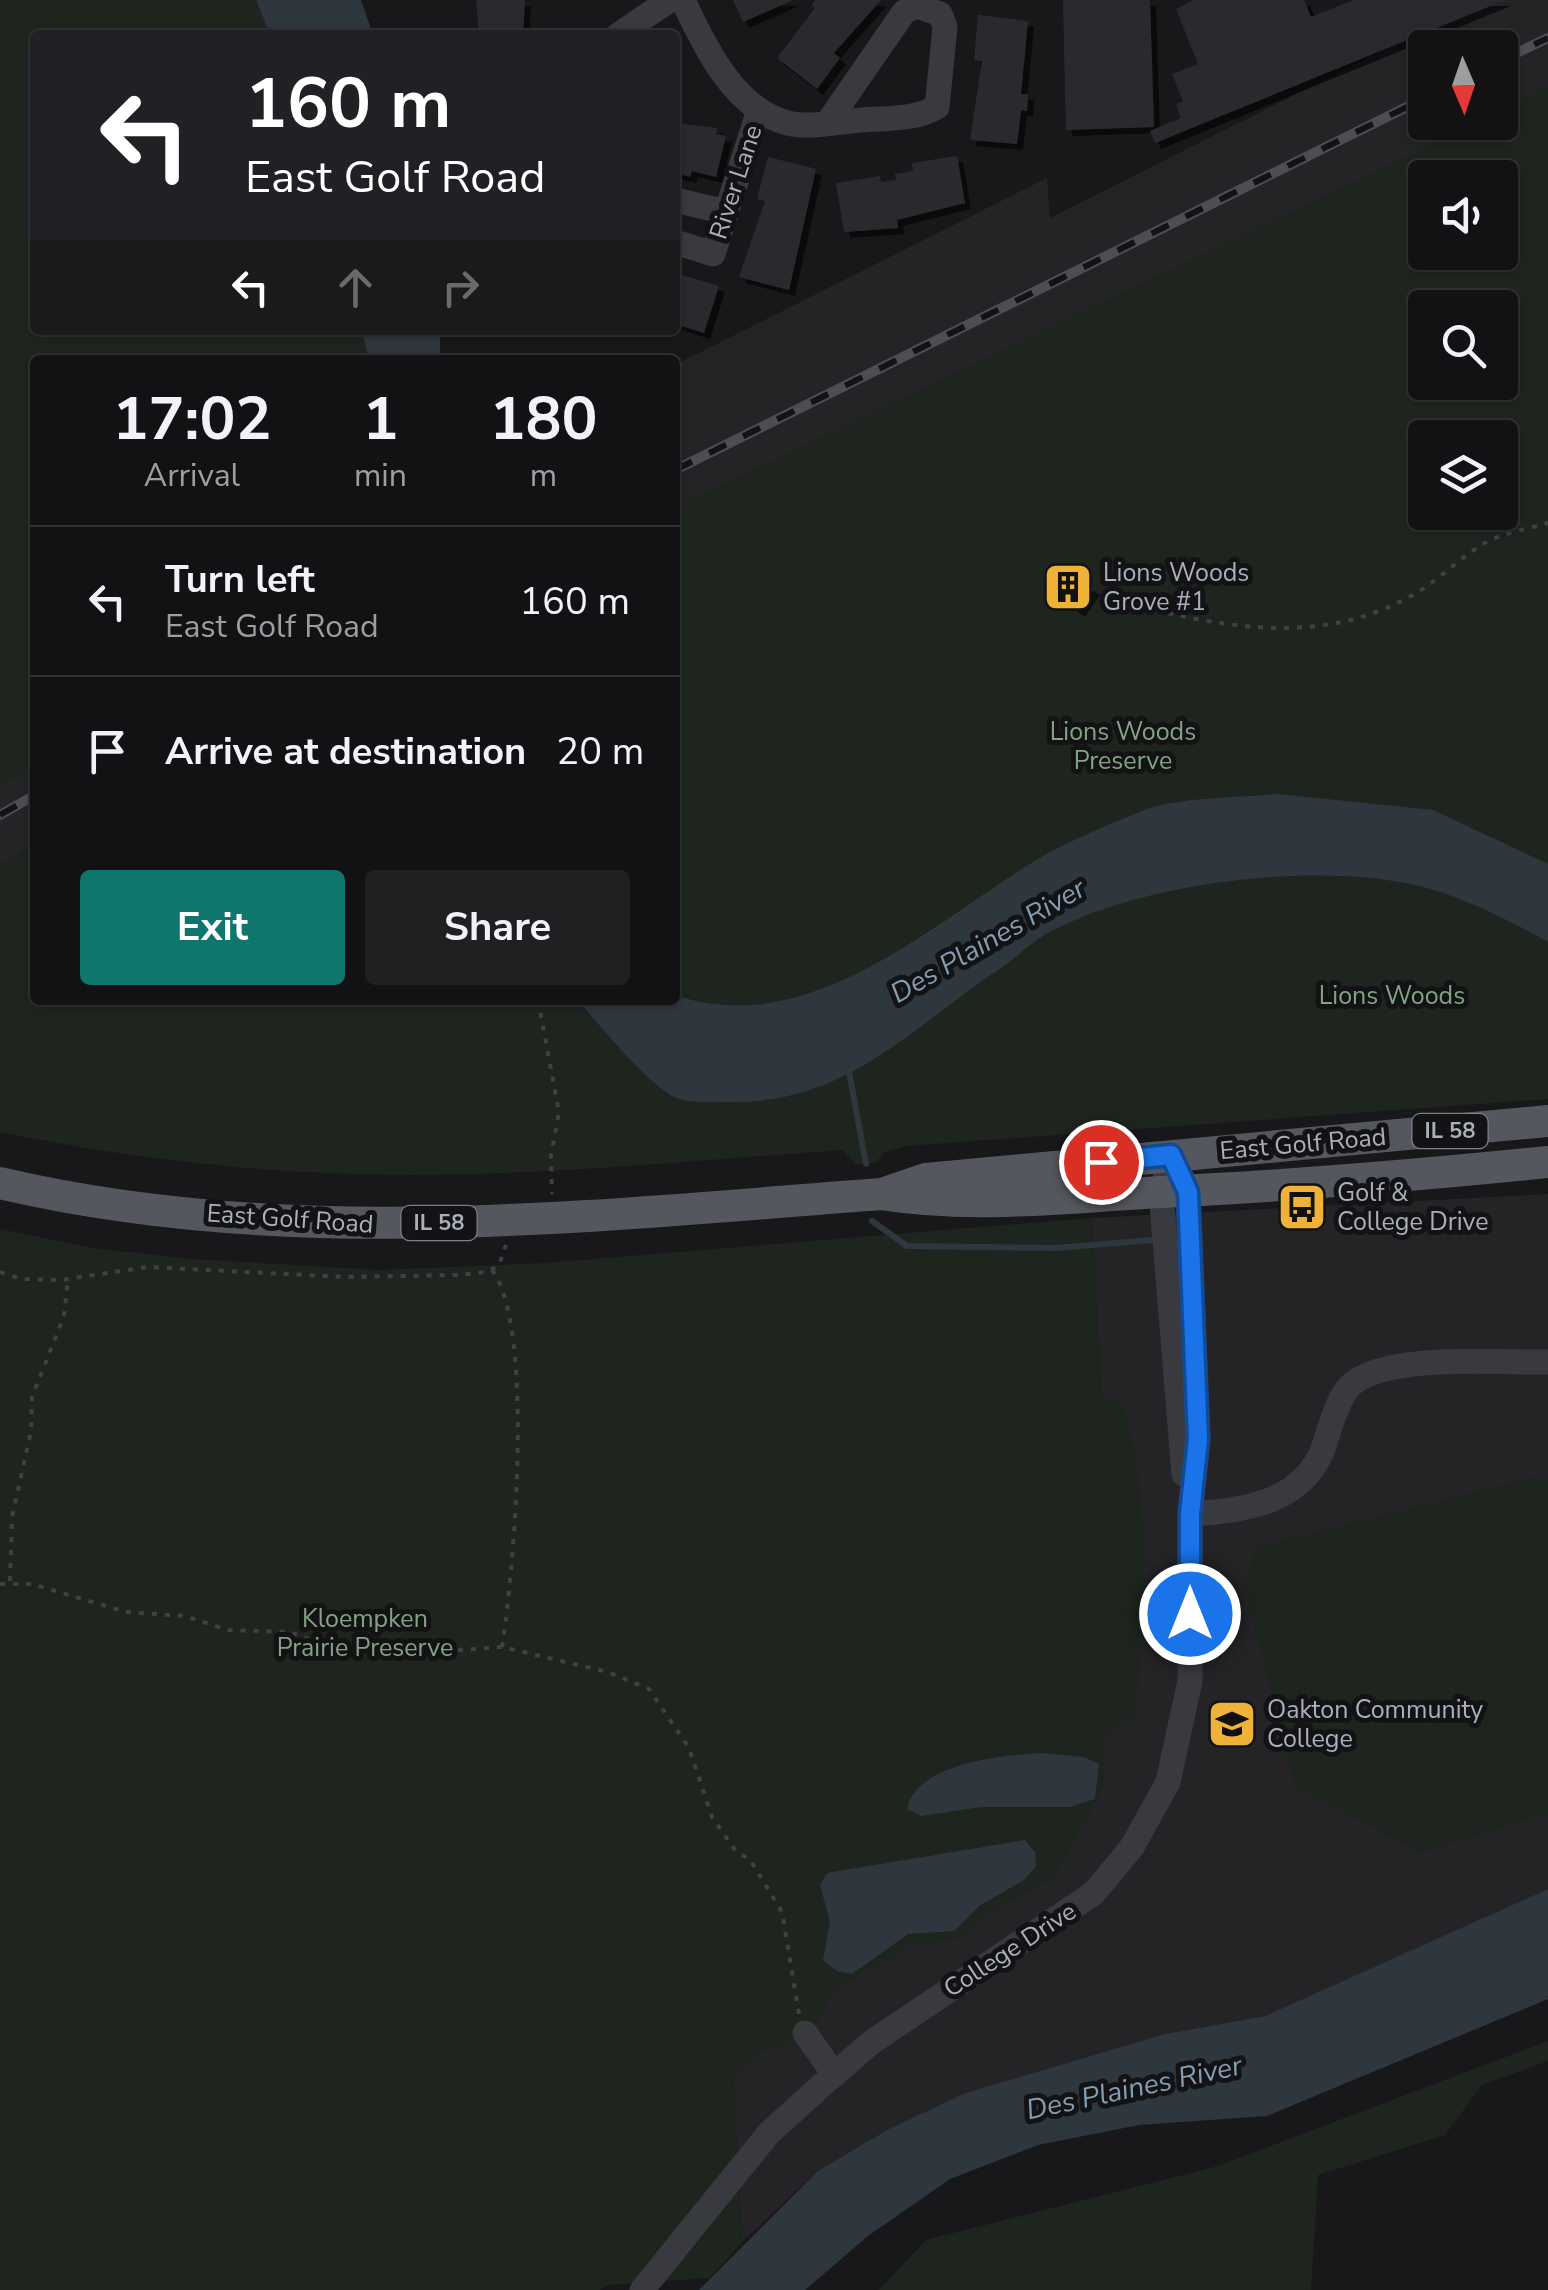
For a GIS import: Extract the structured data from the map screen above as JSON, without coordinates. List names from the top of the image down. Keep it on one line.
{"streets":{"main road":["IL 58","East Golf Road"],"street":["River Lane","College Drive"]},"crossings":[["East Golf Road","College Drive"]],"water":["Des Plaines River"],"parks":["Lions Woods Preserve","Lions Woods","Kloempken Prairie Preserve"],"places":{"building":["Lions Woods Grove #1"],"bus stop":["Golf & College Drive"],"school or university":["Oakton Community College"]},"north":"bottom","page":{"turn":["160 m","East Golf Road"],"eta":["17:02","Arrival","1","min","180","m"],"list":[{"name":"Turn left","note":"East Golf Road","value":"160 m"},{"name":"Arrive at destination","value":"20 m"}],"buttons":["Exit","Share"]}}
